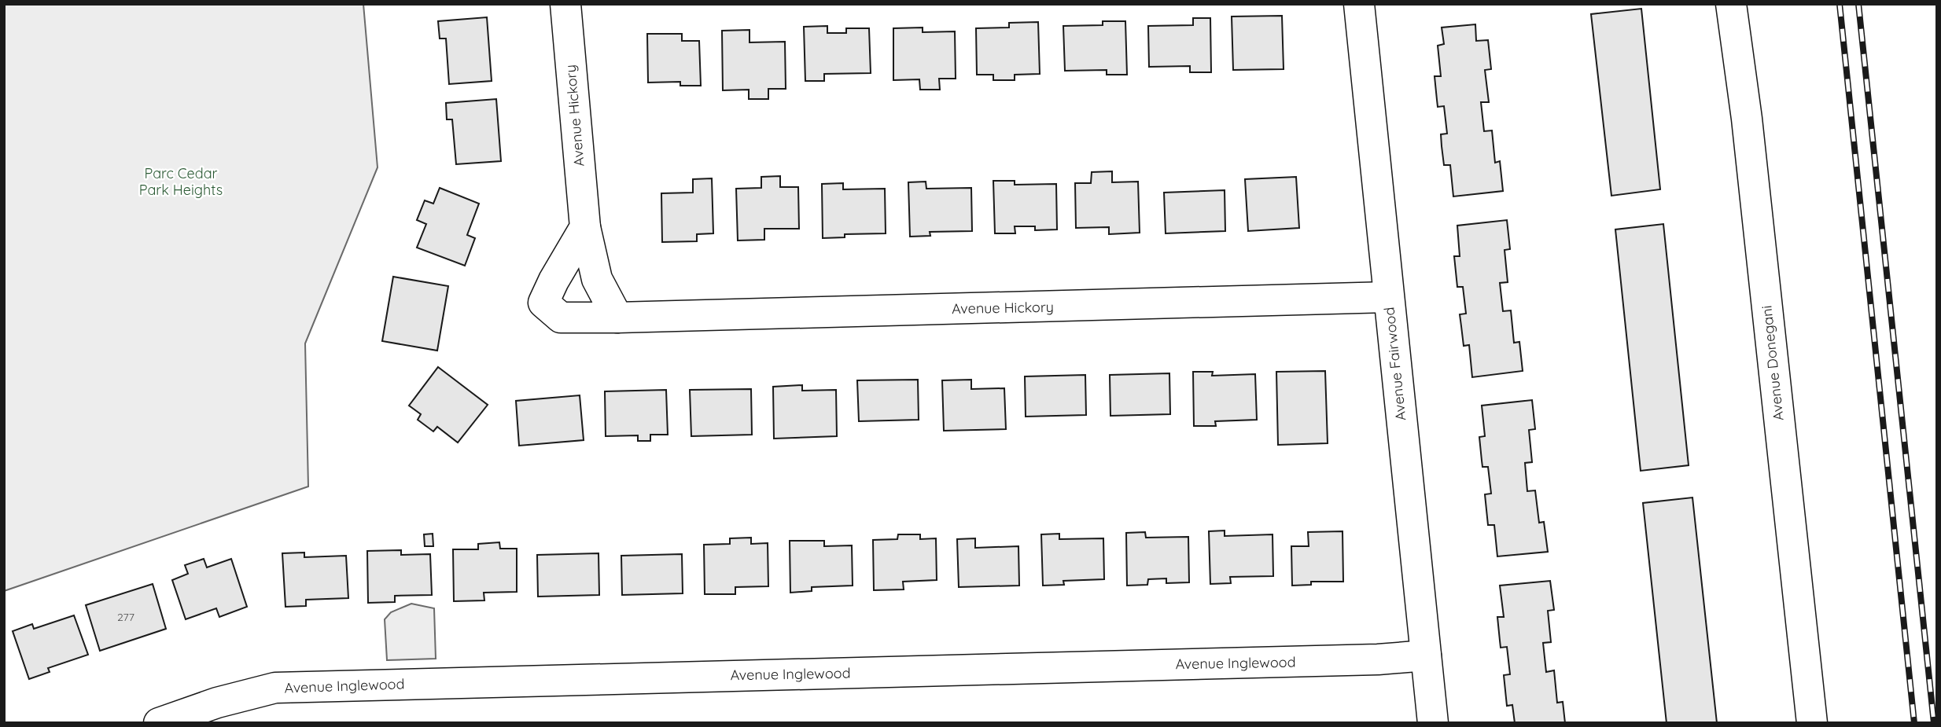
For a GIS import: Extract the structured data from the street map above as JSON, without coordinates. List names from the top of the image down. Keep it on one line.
{"streets":{"street":["Avenue Hickory","Avenue Donegani","Avenue Fairwood","Avenue Inglewood"]},"crossings":[["Avenue Hickory","Avenue Fairwood"],["Avenue Fairwood","Avenue Inglewood"]],"parks":["Parc Cedar Park Heights"],"house_numbers":["277"]}
